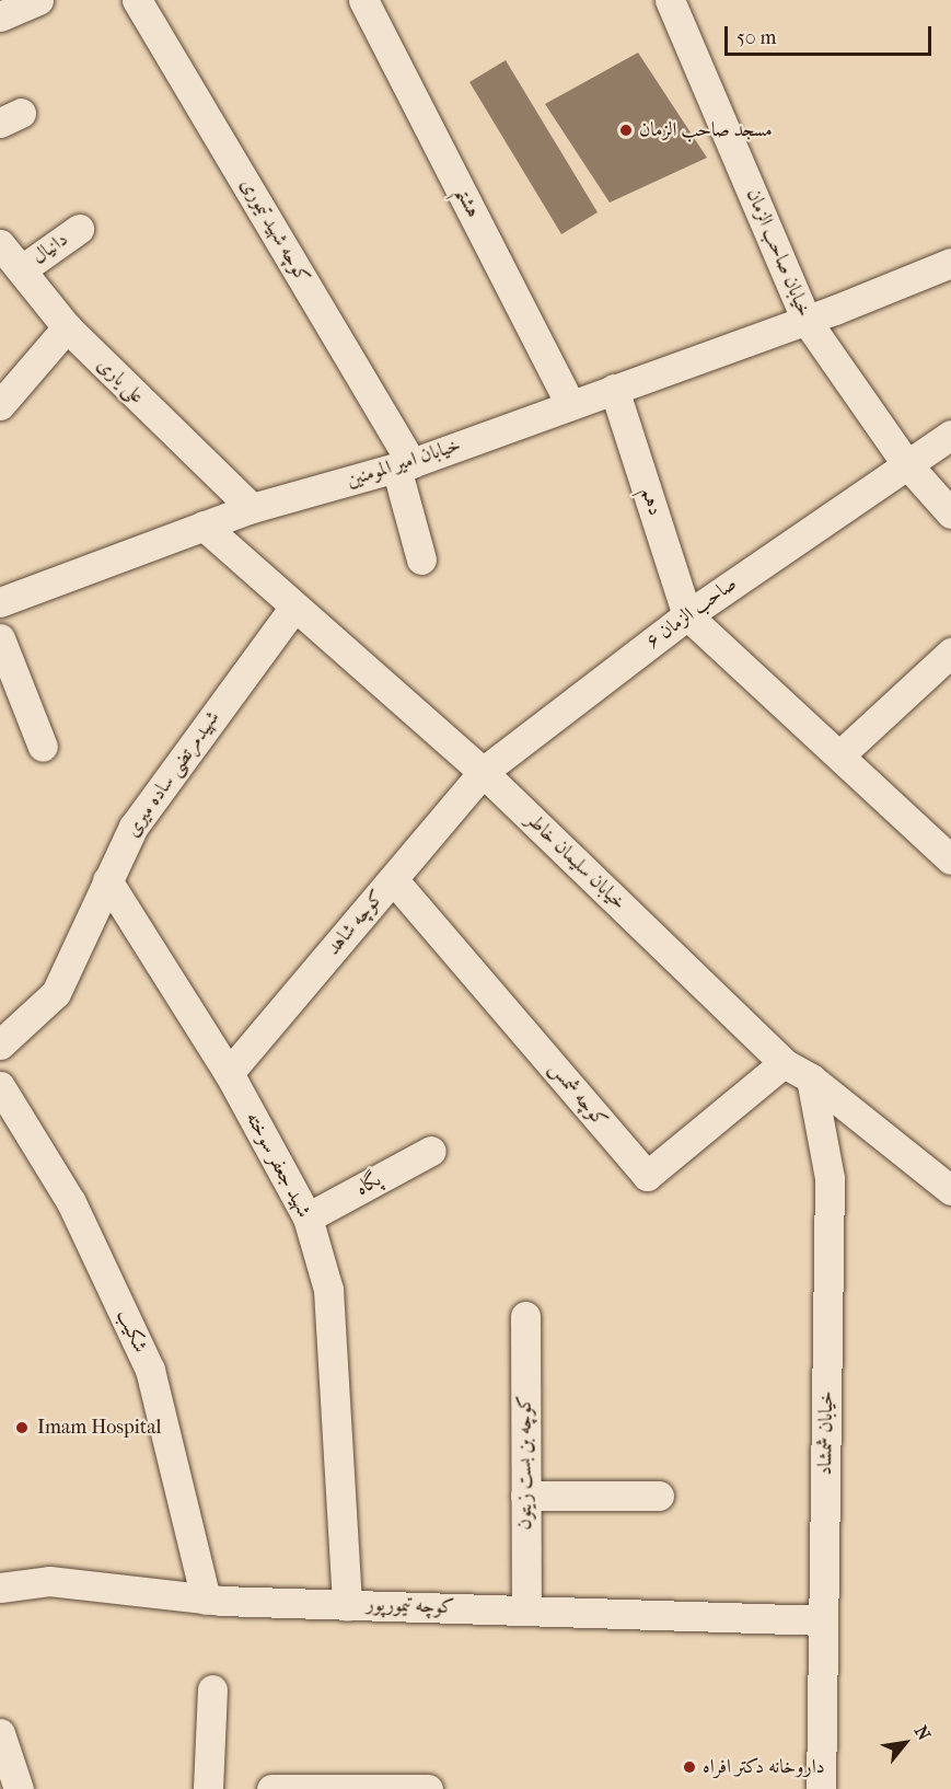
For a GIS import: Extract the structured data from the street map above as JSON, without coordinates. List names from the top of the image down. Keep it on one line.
{"streets":{"street":["هشتم","کوچه شهید تیموری","دانیال","خیابان صاحب الزمان","علی یاری","خیابان امیر المومنین","دهم","صاحب الزمان ۶","شهیدمرتضی ساده میری","خیابان سلیمان خاطر","کوچه شاهد","کوچه شمس","شهید جعفر سوخته","پگاه","شکیب","خیابان شمشاد","کوچه بن بست زیتون","کوچه تیمورپور"]},"crossings":[["هشتم","خیابان امیر المومنین"],["کوچه شهید تیموری","خیابان امیر المومنین"],["دانیال","علی یاری"],["خیابان صاحب الزمان","خیابان امیر المومنین"],["خیابان صاحب الزمان","صاحب الزمان ۶"],["علی یاری","خیابان امیر المومنین"],["خیابان امیر المومنین","دهم"],["خیابان امیر المومنین","خیابان سلیمان خاطر"],["دهم","صاحب الزمان ۶"],["صاحب الزمان ۶","خیابان سلیمان خاطر"],["صاحب الزمان ۶","کوچه شاهد"],["شهیدمرتضی ساده میری","خیابان سلیمان خاطر"],["شهیدمرتضی ساده میری","شهید جعفر سوخته"],["خیابان سلیمان خاطر","کوچه شاهد"],["خیابان سلیمان خاطر","کوچه شمس"],["خیابان سلیمان خاطر","خیابان شمشاد"],["کوچه شاهد","کوچه شمس"],["کوچه شاهد","شهید جعفر سوخته"],["شهید جعفر سوخته","پگاه"],["شهید جعفر سوخته","کوچه تیمورپور"],["شکیب","کوچه تیمورپور"],["خیابان شمشاد","کوچه تیمورپور"],["کوچه بن بست زیتون","کوچه تیمورپور"]],"places":["مسجد صاحب الزمان","Imam Hospital","داروخانه دکتر افراه"],"scale_bar":"50 m","north":"top right"}
